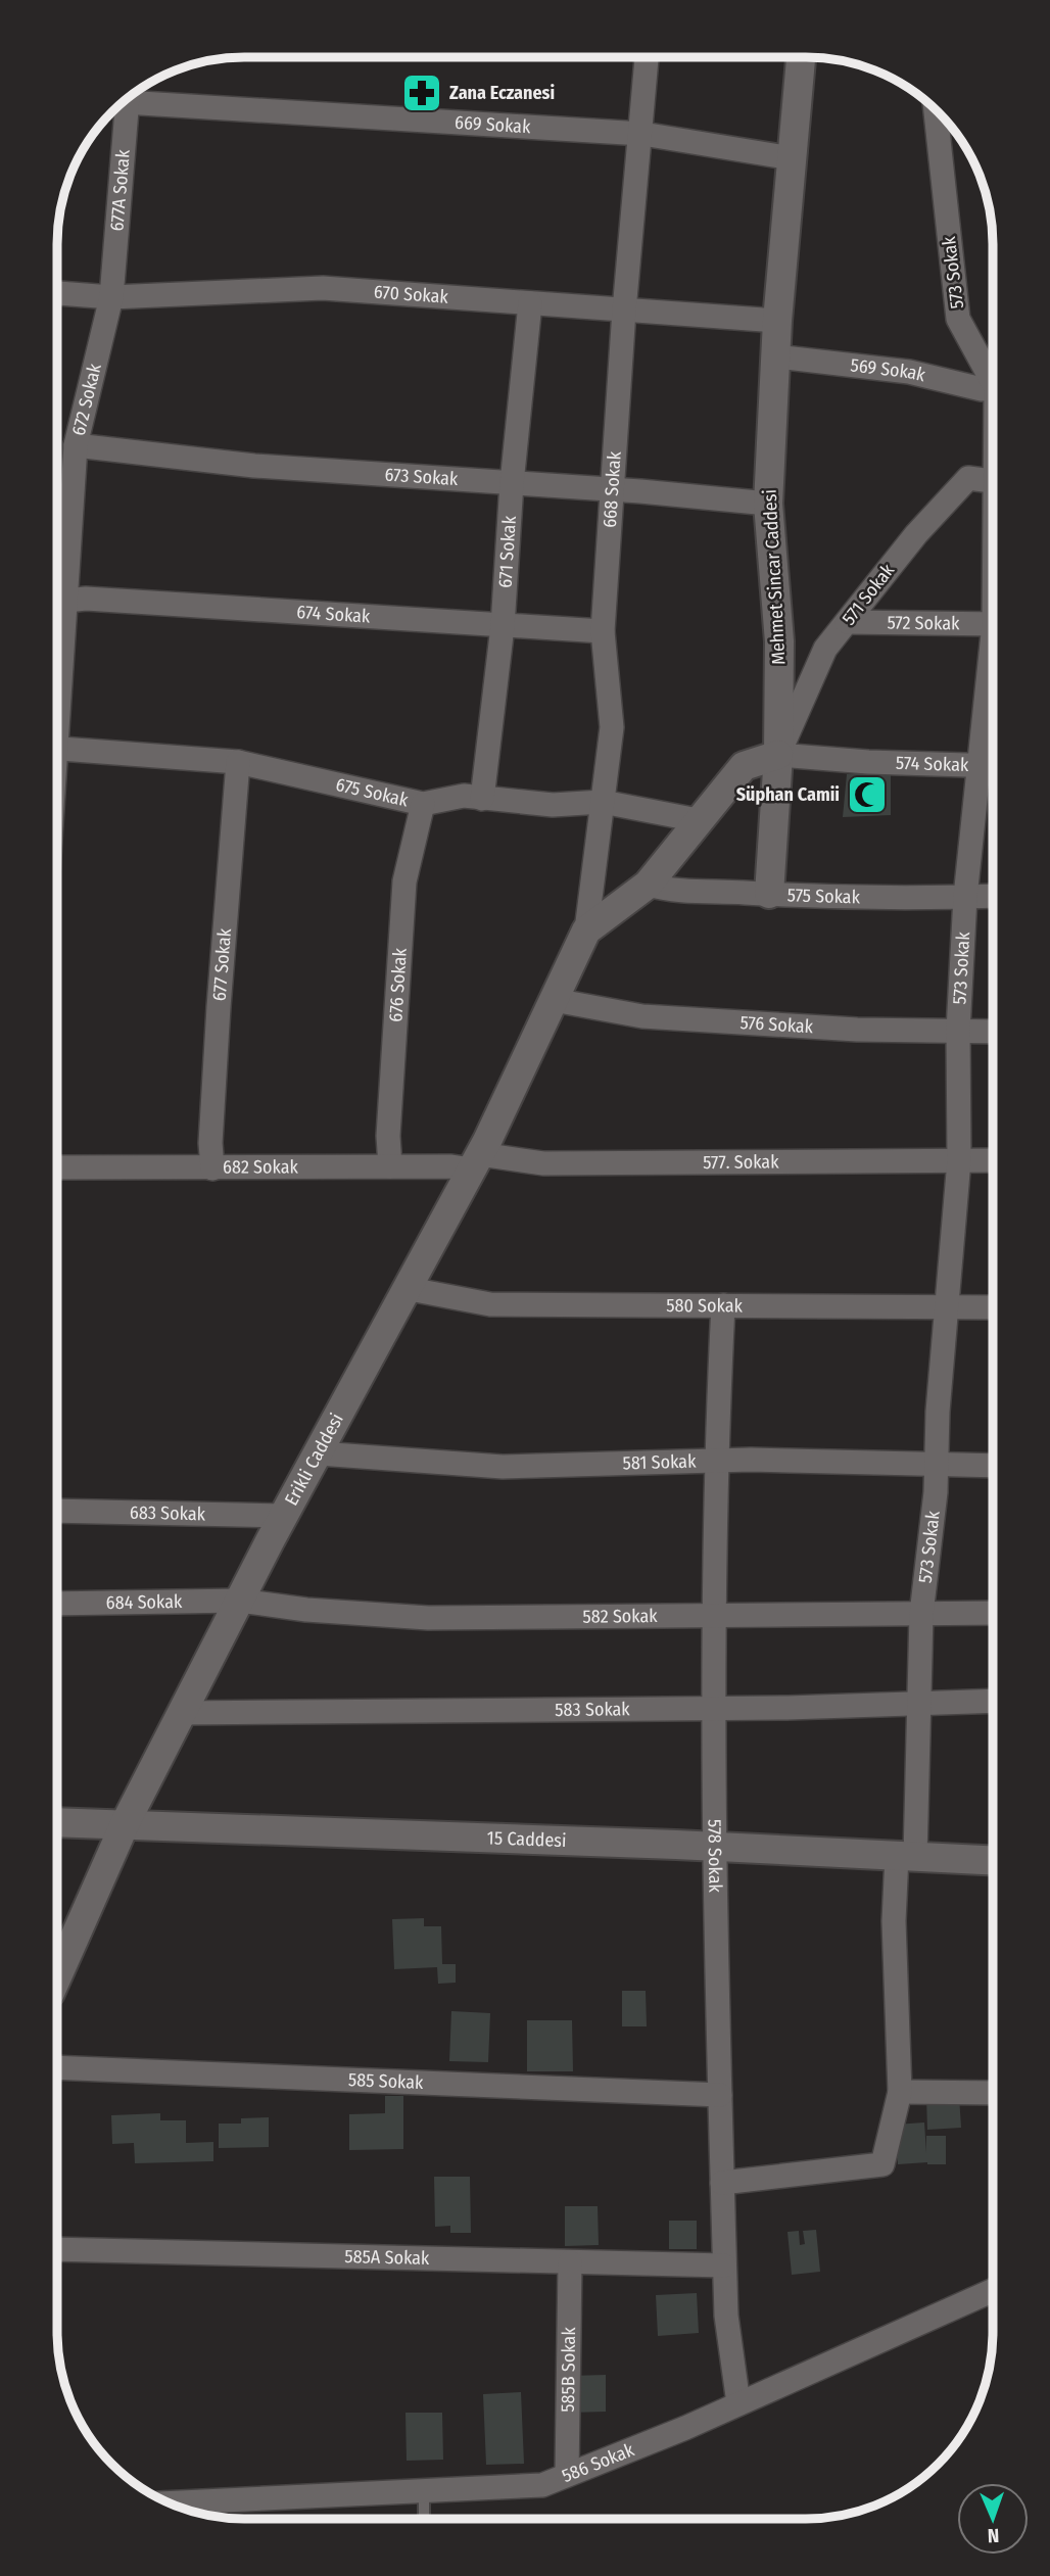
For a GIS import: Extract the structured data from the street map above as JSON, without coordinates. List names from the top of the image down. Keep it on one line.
{"streets":{"street":["669 Sokak","677A Sokak","573 Sokak","670 Sokak","569 Sokak","672 Sokak","673 Sokak","668 Sokak","671 Sokak","Mehmet Sincar Caddesi","571 Sokak","674 Sokak","572 Sokak","574 Sokak","675 Sokak","575 Sokak","677 Sokak","676 Sokak","576 Sokak","577. Sokak","682 Sokak","580 Sokak","Erikli Caddesi","581 Sokak","683 Sokak","684 Sokak","582 Sokak","583 Sokak","15 Caddesi","578 Sokak","585 Sokak","585A Sokak","585B Sokak","586 Sokak"]},"crossings":[["669 Sokak","668 Sokak"],["669 Sokak","Mehmet Sincar Caddesi"],["677A Sokak","670 Sokak"],["677A Sokak","672 Sokak"],["573 Sokak","574 Sokak"],["573 Sokak","575 Sokak"],["573 Sokak","576 Sokak"],["573 Sokak","577. Sokak"],["573 Sokak","580 Sokak"],["573 Sokak","581 Sokak"],["573 Sokak","582 Sokak"],["573 Sokak","583 Sokak"],["573 Sokak","15 Caddesi"],["573 Sokak","578 Sokak"],["670 Sokak","672 Sokak"],["670 Sokak","668 Sokak"],["670 Sokak","671 Sokak"],["670 Sokak","Mehmet Sincar Caddesi"],["569 Sokak","Mehmet Sincar Caddesi"],["672 Sokak","673 Sokak"],["672 Sokak","674 Sokak"],["673 Sokak","668 Sokak"],["673 Sokak","671 Sokak"],["673 Sokak","Mehmet Sincar Caddesi"],["668 Sokak","674 Sokak"],["668 Sokak","675 Sokak"],["668 Sokak","Erikli Caddesi"],["671 Sokak","674 Sokak"],["671 Sokak","675 Sokak"],["Mehmet Sincar Caddesi","571 Sokak"],["Mehmet Sincar Caddesi","574 Sokak"],["Mehmet Sincar Caddesi","575 Sokak"],["571 Sokak","572 Sokak"],["571 Sokak","574 Sokak"],["675 Sokak","677 Sokak"],["675 Sokak","676 Sokak"],["677 Sokak","682 Sokak"],["676 Sokak","682 Sokak"],["576 Sokak","Erikli Caddesi"],["577. Sokak","682 Sokak"],["577. Sokak","Erikli Caddesi"],["682 Sokak","Erikli Caddesi"],["580 Sokak","Erikli Caddesi"],["580 Sokak","578 Sokak"],["Erikli Caddesi","581 Sokak"],["Erikli Caddesi","683 Sokak"],["Erikli Caddesi","684 Sokak"],["Erikli Caddesi","582 Sokak"],["Erikli Caddesi","583 Sokak"],["Erikli Caddesi","15 Caddesi"],["581 Sokak","578 Sokak"],["684 Sokak","582 Sokak"],["582 Sokak","578 Sokak"],["583 Sokak","578 Sokak"],["15 Caddesi","578 Sokak"],["578 Sokak","585 Sokak"],["578 Sokak","585A Sokak"],["578 Sokak","586 Sokak"],["585A Sokak","585B Sokak"],["585B Sokak","586 Sokak"]],"places":{"pharmacy":["Zana Eczanesi"],"mosque":["Süphan Camii"]},"north":"bottom"}
